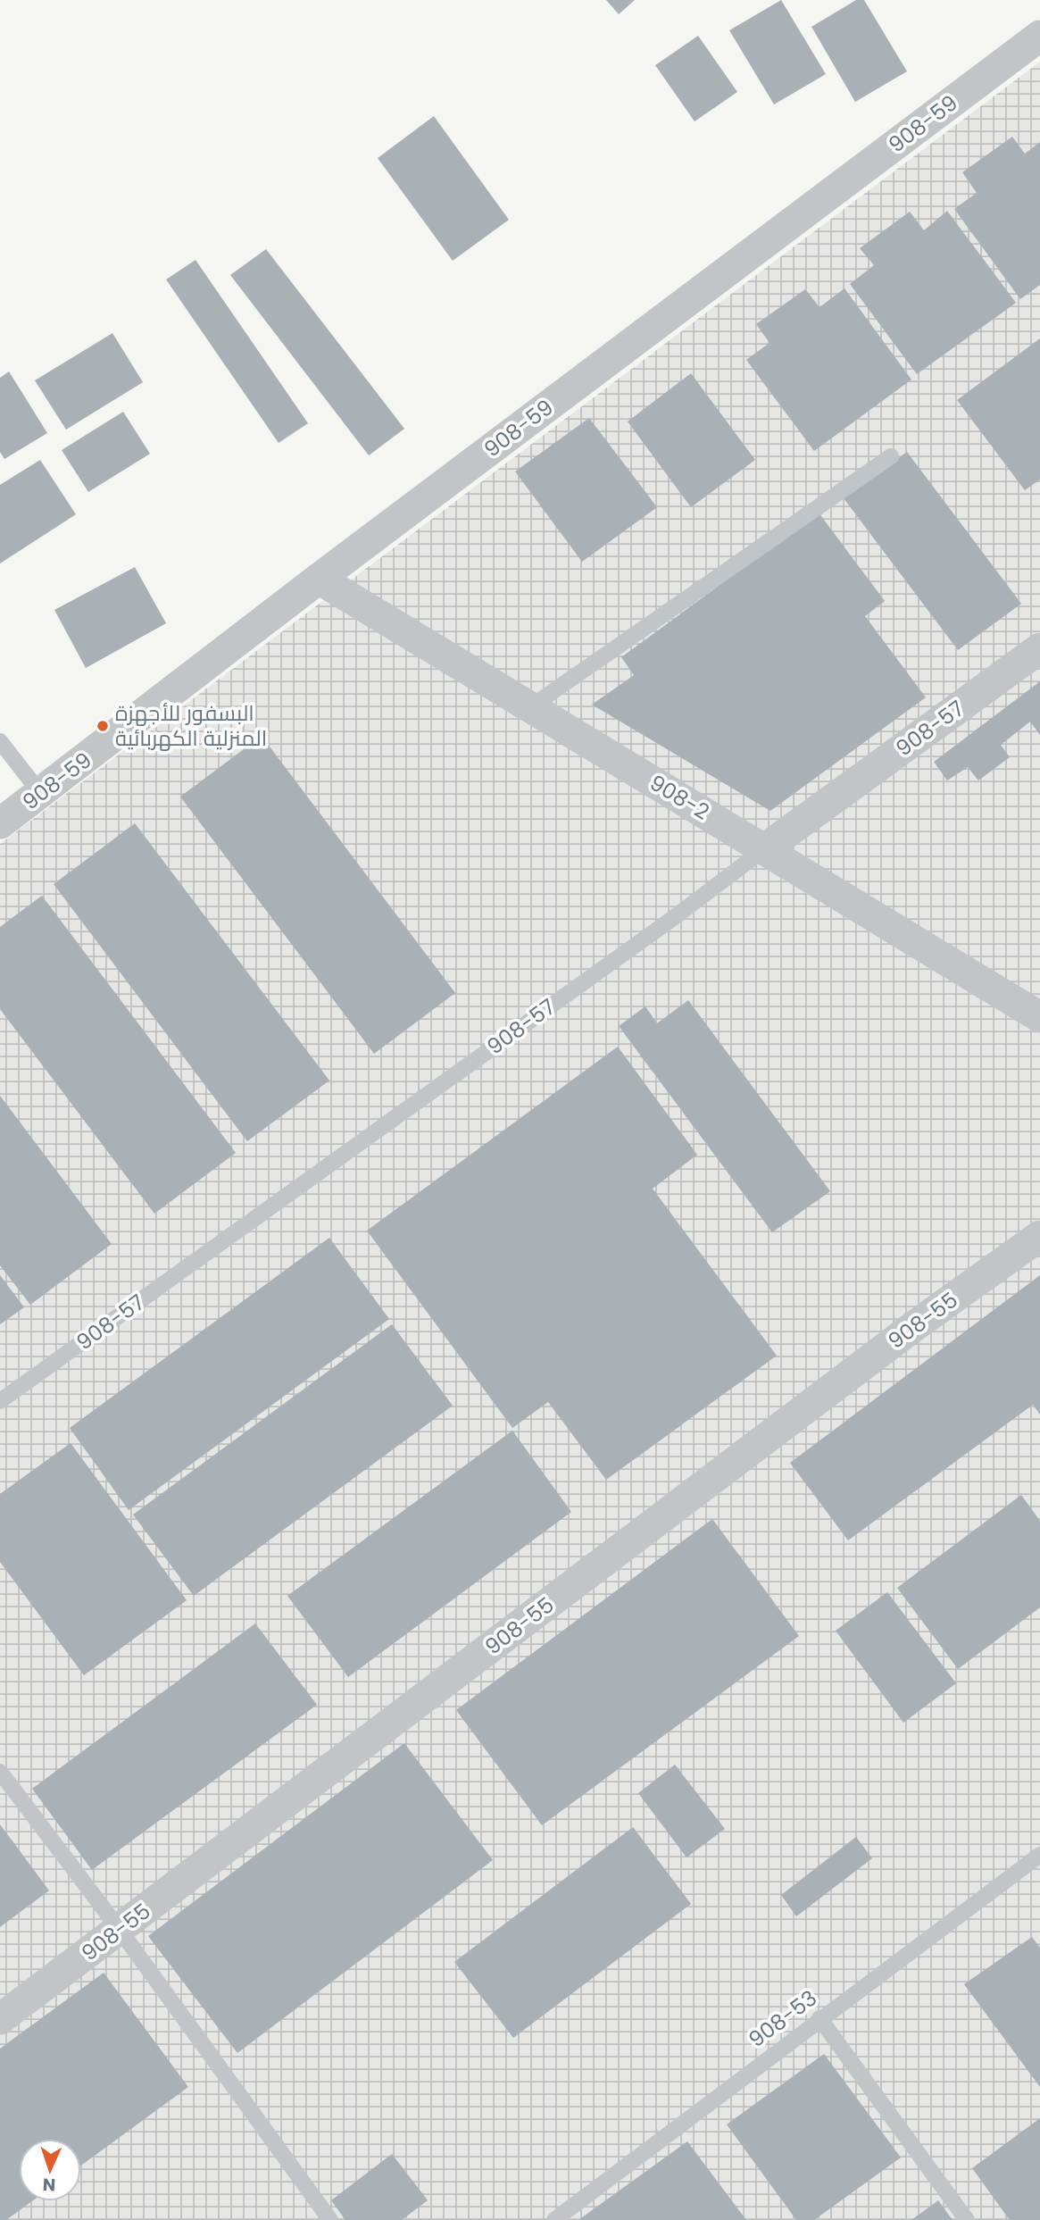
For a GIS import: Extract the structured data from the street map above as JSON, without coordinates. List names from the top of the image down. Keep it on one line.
{"streets":{"street":["908-59","908-57","908-2","908-55"],"lane":["908-53"]},"crossings":[["908-59","908-2"],["908-57","908-2"]],"places":["البسفور للأجهزة المنزلية الكهربائية"],"north":"bottom"}
